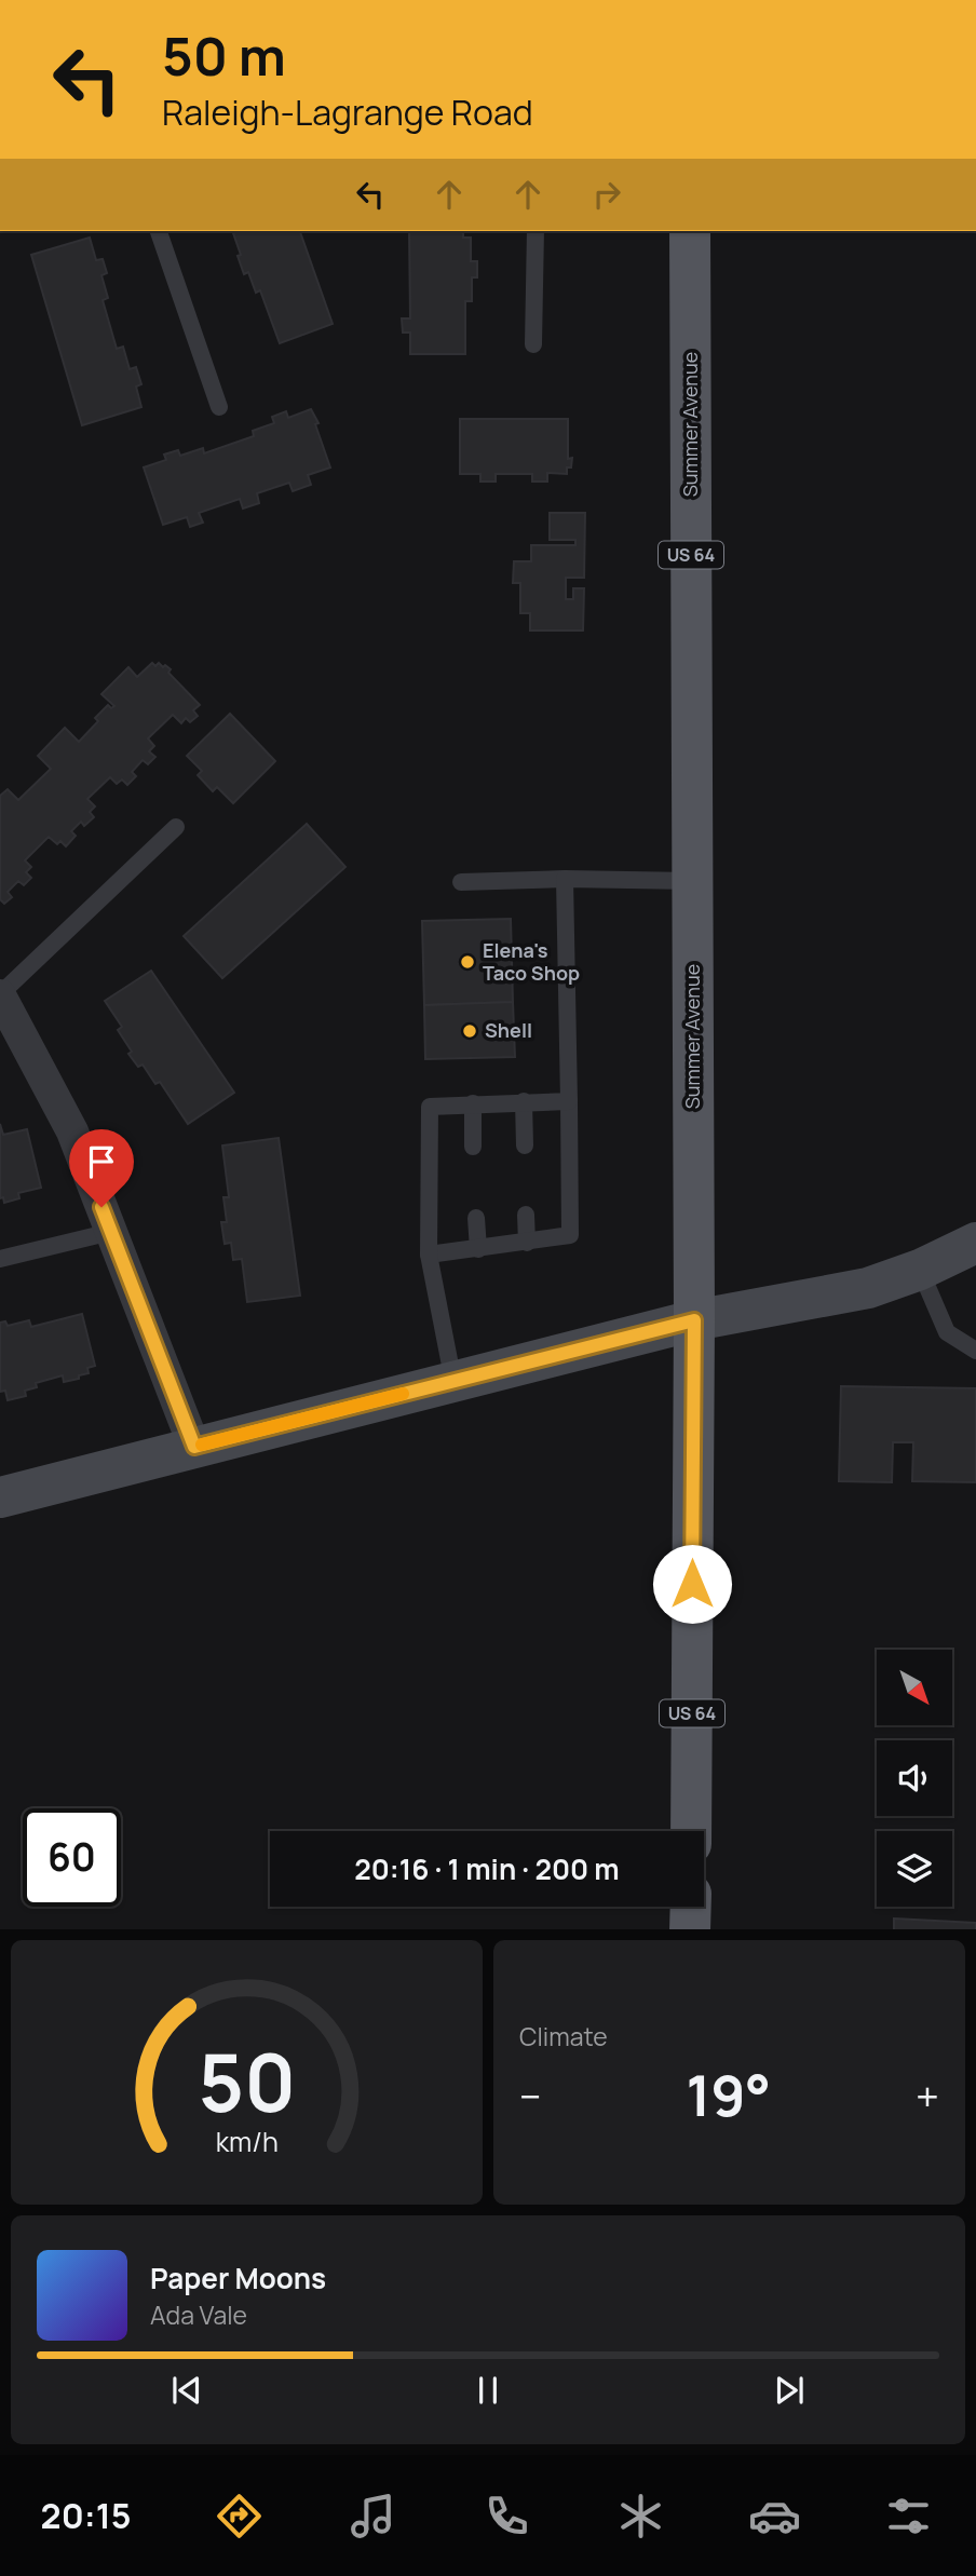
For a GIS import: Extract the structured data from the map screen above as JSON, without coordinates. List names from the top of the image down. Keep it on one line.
{"streets":{"main road":["Summer Avenue","US 64"]},"places":["Elena's Taco Shop","Shell"],"north":"bottom right","page":{"turn":["50 m","Raleigh-Lagrange Road"],"limit":"60","trip":"20:16 · 1 min · 200 m","tile":"Climate","heat":["−","19°","+"],"song":["Paper Moons","Ada Vale"],"tabs":"20:15","gauge":["50","km/h"]}}
